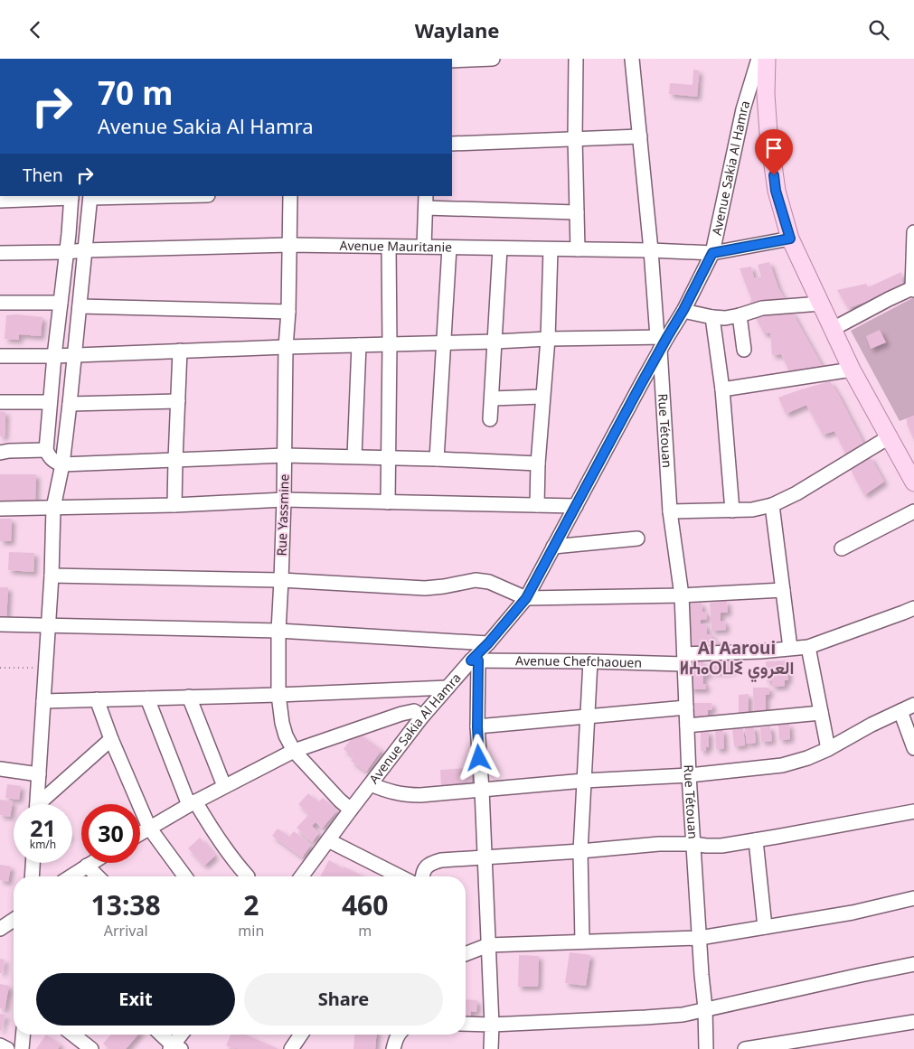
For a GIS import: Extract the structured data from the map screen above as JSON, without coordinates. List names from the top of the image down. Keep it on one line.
{"streets":{"street":["Avenue Sakia Al Hamra","Avenue Mauritanie","Rue Tétouan","Rue Yassmine","Avenue Chefchaouen"]},"crossings":[["Avenue Sakia Al Hamra","Avenue Mauritanie"],["Avenue Sakia Al Hamra","Rue Tétouan"],["Avenue Sakia Al Hamra","Rue Yassmine"],["Avenue Sakia Al Hamra","Avenue Chefchaouen"],["Avenue Mauritanie","Rue Tétouan"],["Avenue Mauritanie","Rue Yassmine"],["Rue Tétouan","Avenue Chefchaouen"]],"districts":["Al Aaroui ⵍⵄⴰⵔⵡⵉ العروي"],"page":{"header":"Waylane","turn":["70 m","Avenue Sakia Al Hamra"],"then":"Then","speed":"21 km/h","limit":"30","eta":["13:38","Arrival","2","min","460","m"],"buttons":["Exit","Share"]}}
